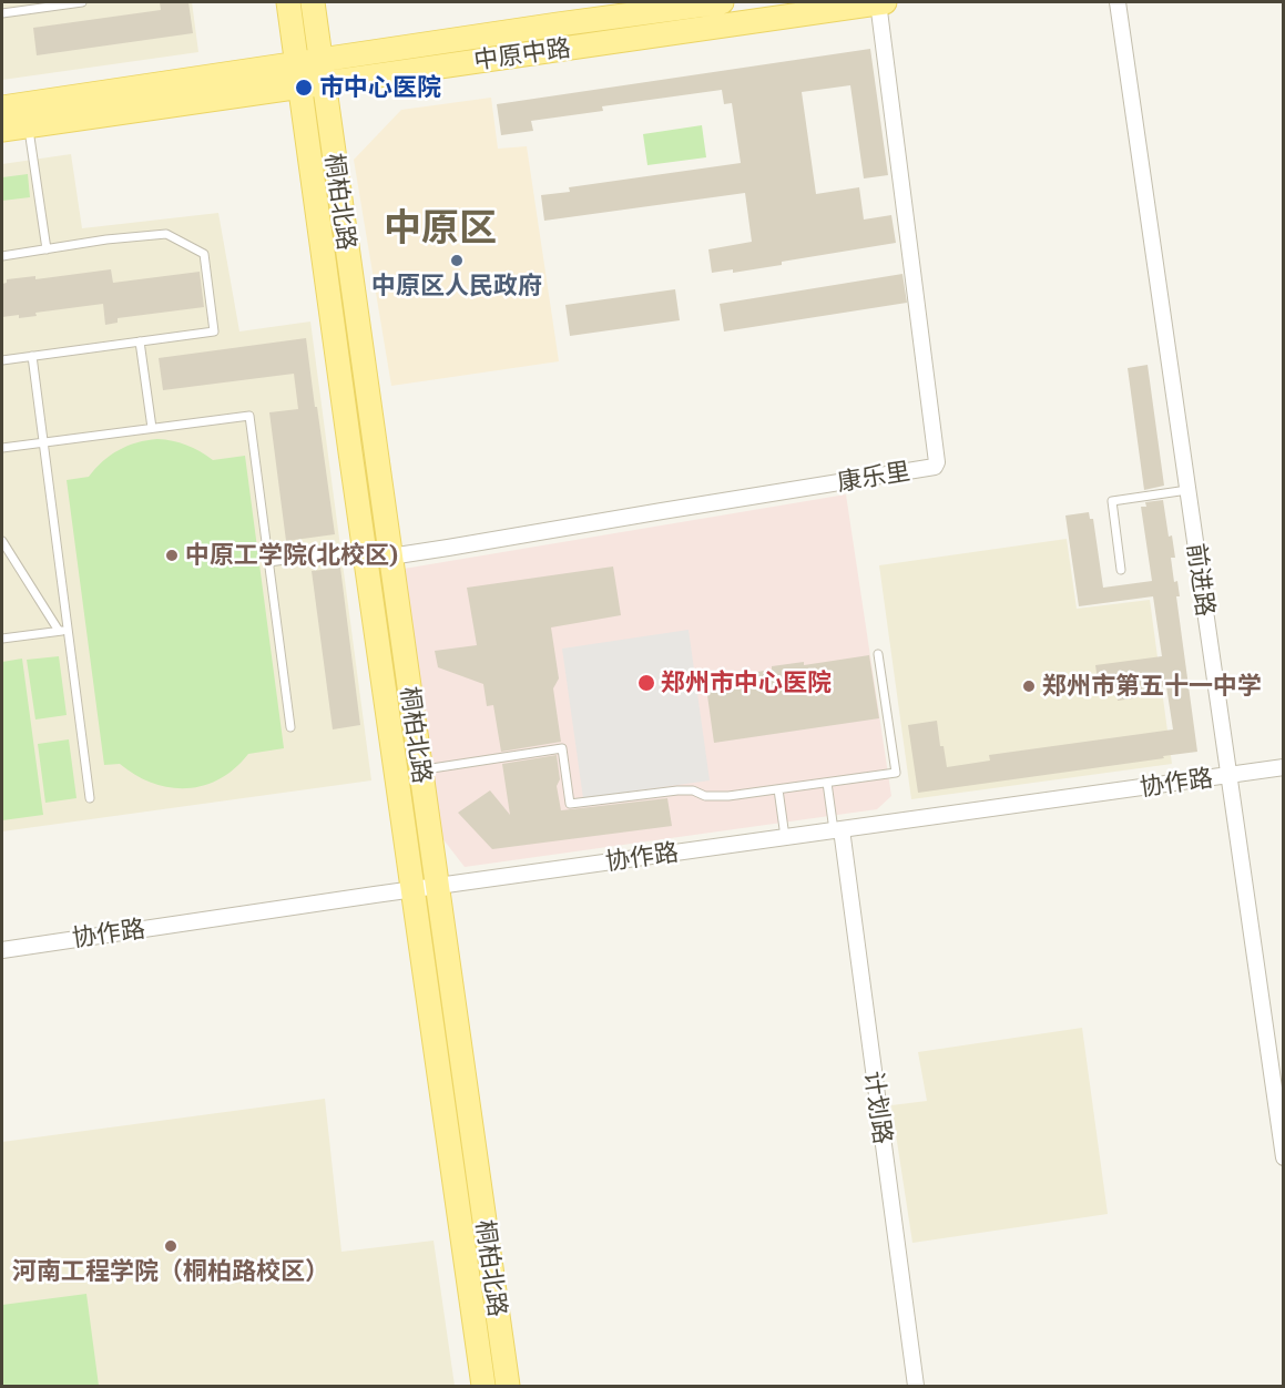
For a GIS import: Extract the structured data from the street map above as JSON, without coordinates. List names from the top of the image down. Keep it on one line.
{"streets":{"main road":["中原中路","桐柏北路"],"street":["康乐里","前进路","协作路","计划路"]},"crossings":[["中原中路","桐柏北路"],["中原中路","康乐里"],["桐柏北路","康乐里"],["桐柏北路","协作路"],["前进路","协作路"],["协作路","计划路"]],"districts":["中原区"],"places":["市中心医院","中原区人民政府","中原工学院(北校区)","郑州市中心医院","郑州市第五十一中学","河南工程学院（桐柏路校区）"]}
